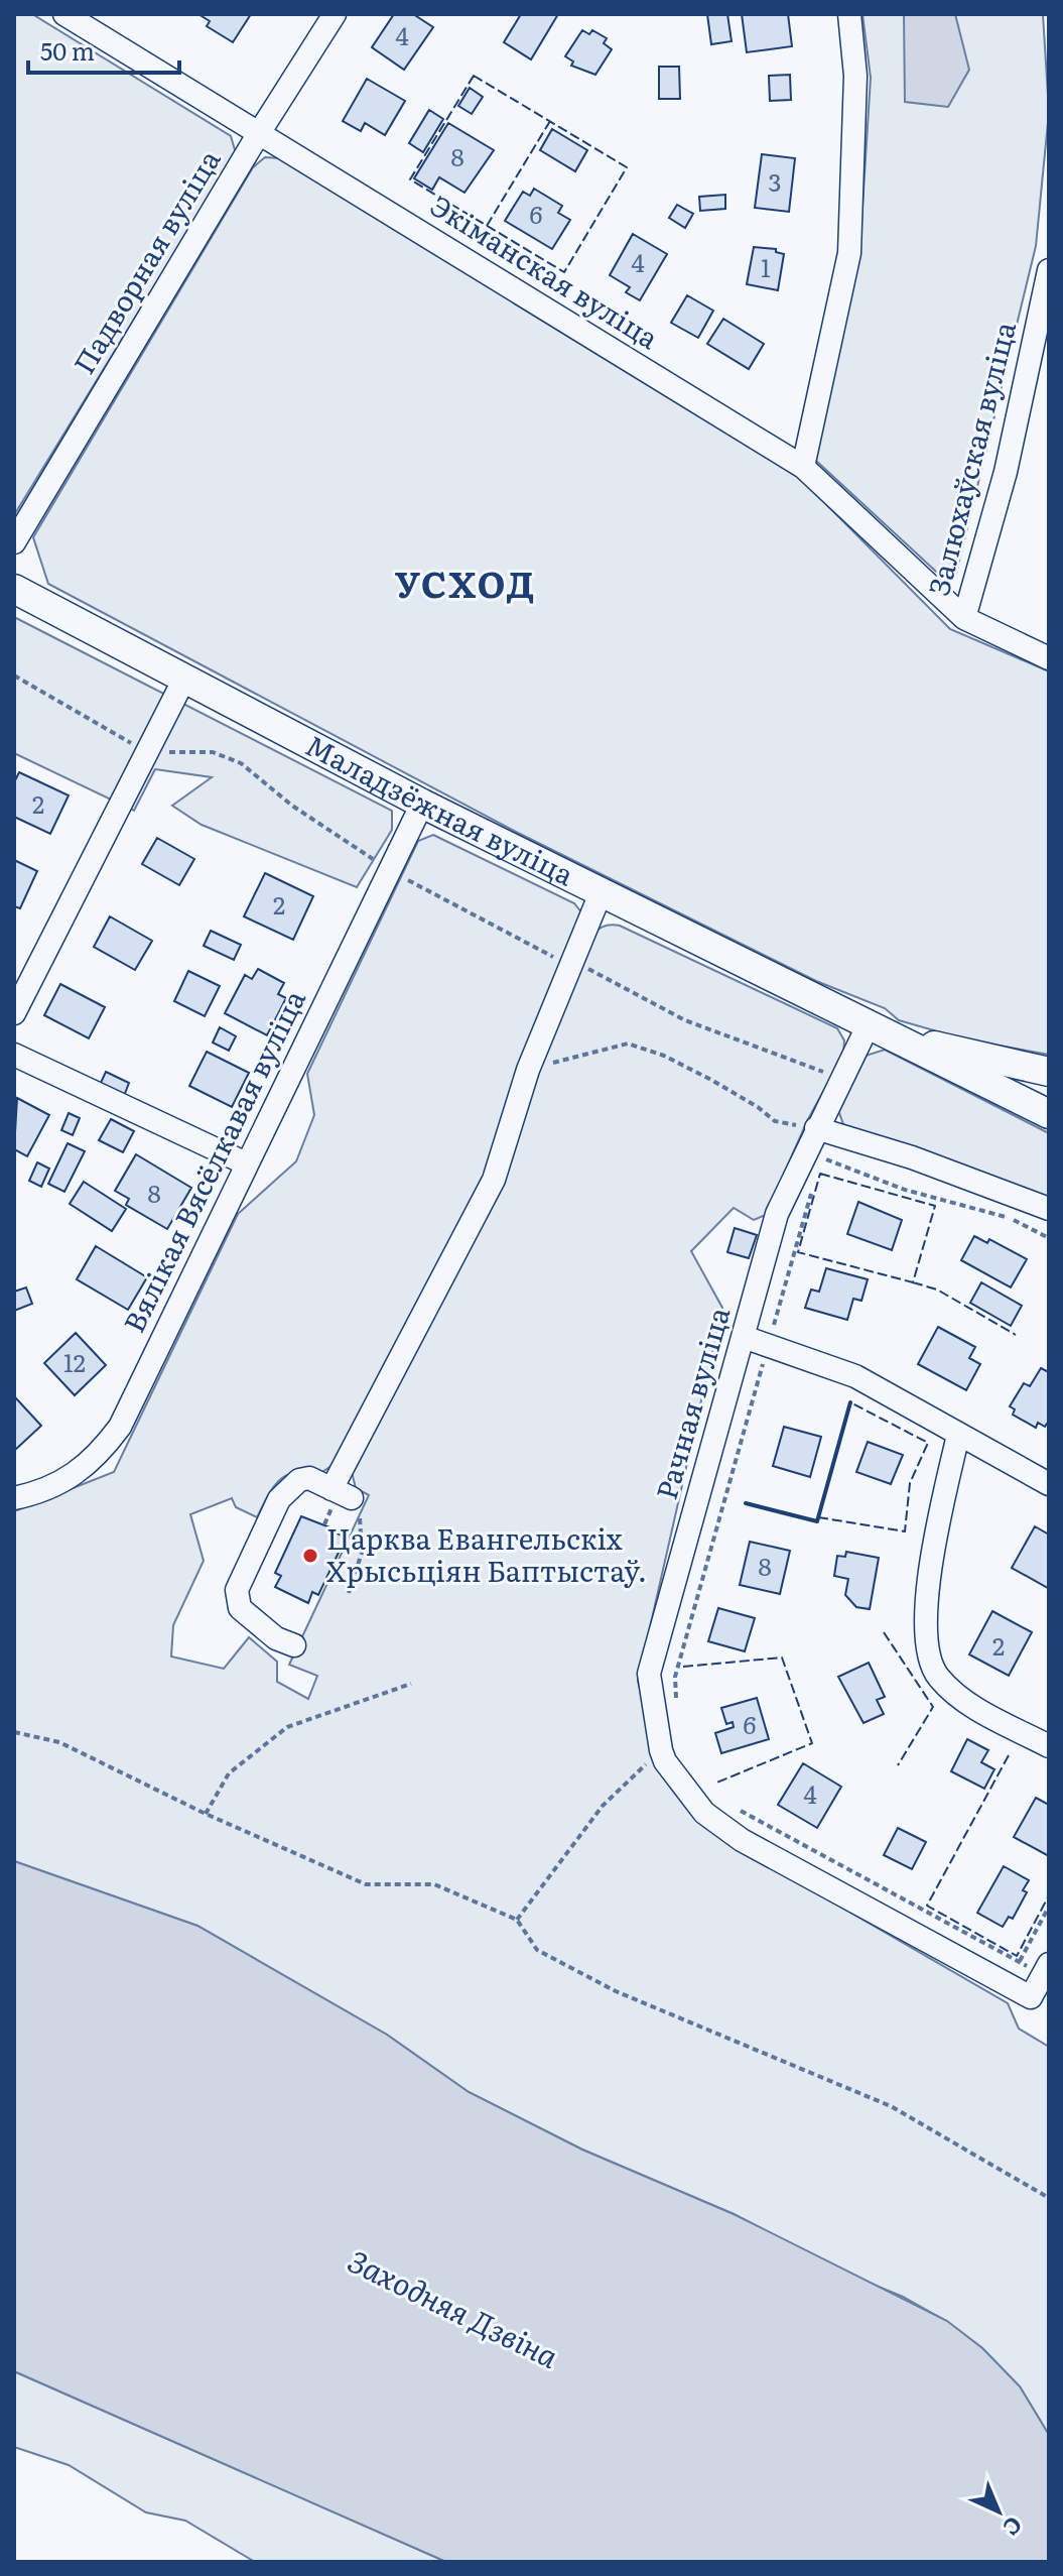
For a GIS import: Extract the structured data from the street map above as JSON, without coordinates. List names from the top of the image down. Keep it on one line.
{"streets":{"main road":["Маладзёжная вуліца"],"street":["Падворная вуліца","Экіманская вуліца","Залюхаўская вуліца","Вялікая Вясёлкавая вуліца","Рачная вуліца"]},"crossings":[["Падворная вуліца","Экіманская вуліца"],["Экіманская вуліца","Залюхаўская вуліца"],["Маладзёжная вуліца","Вялікая Вясёлкавая вуліца"],["Маладзёжная вуліца","Рачная вуліца"]],"districts":["УСХОД"],"water":["Заходняя Дзвіна"],"places":["Царква Евангельскіх Хрысьціян Баптыстаў."],"house_numbers":["4","8","3","6","4","1","2","2","8","12","8","2","6","4"],"scale_bar":"50 m","north":"bottom right"}
